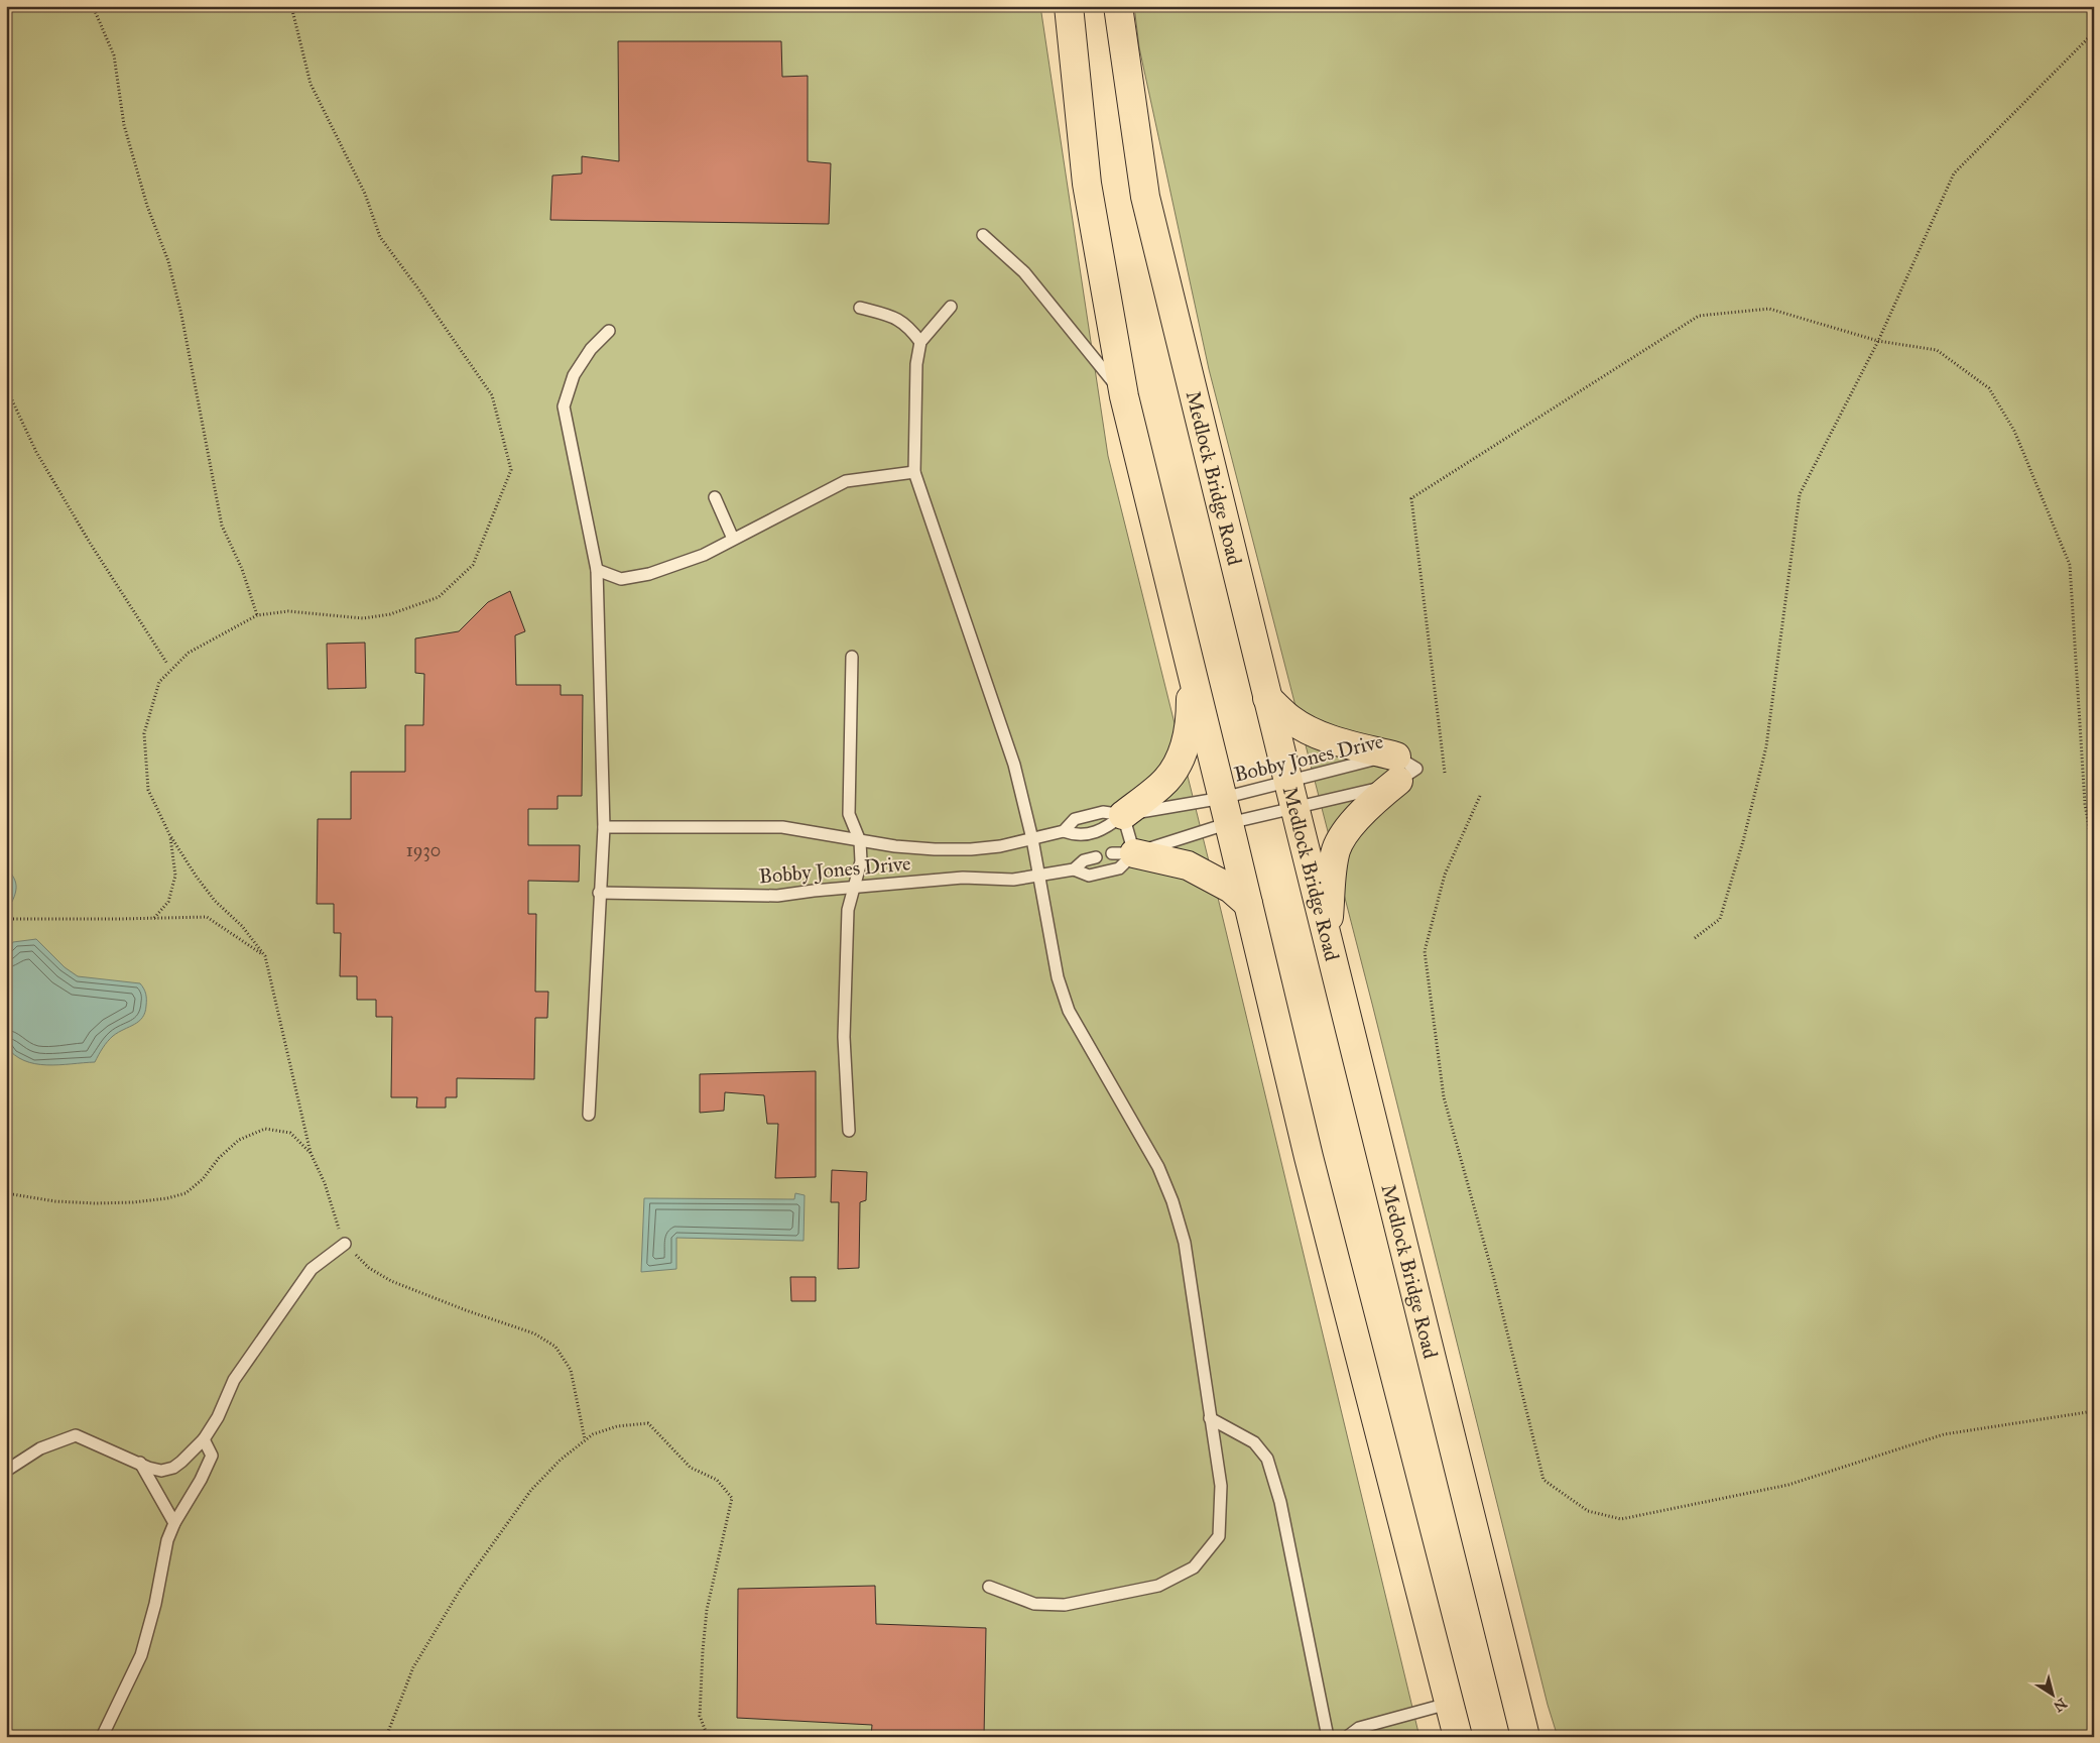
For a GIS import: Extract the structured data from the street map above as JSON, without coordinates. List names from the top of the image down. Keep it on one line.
{"streets":{"highway":["Medlock Bridge Road"],"lane":["Bobby Jones Drive"]},"crossings":[["Medlock Bridge Road","Bobby Jones Drive"]],"house_numbers":["1930"],"north":"bottom right"}
